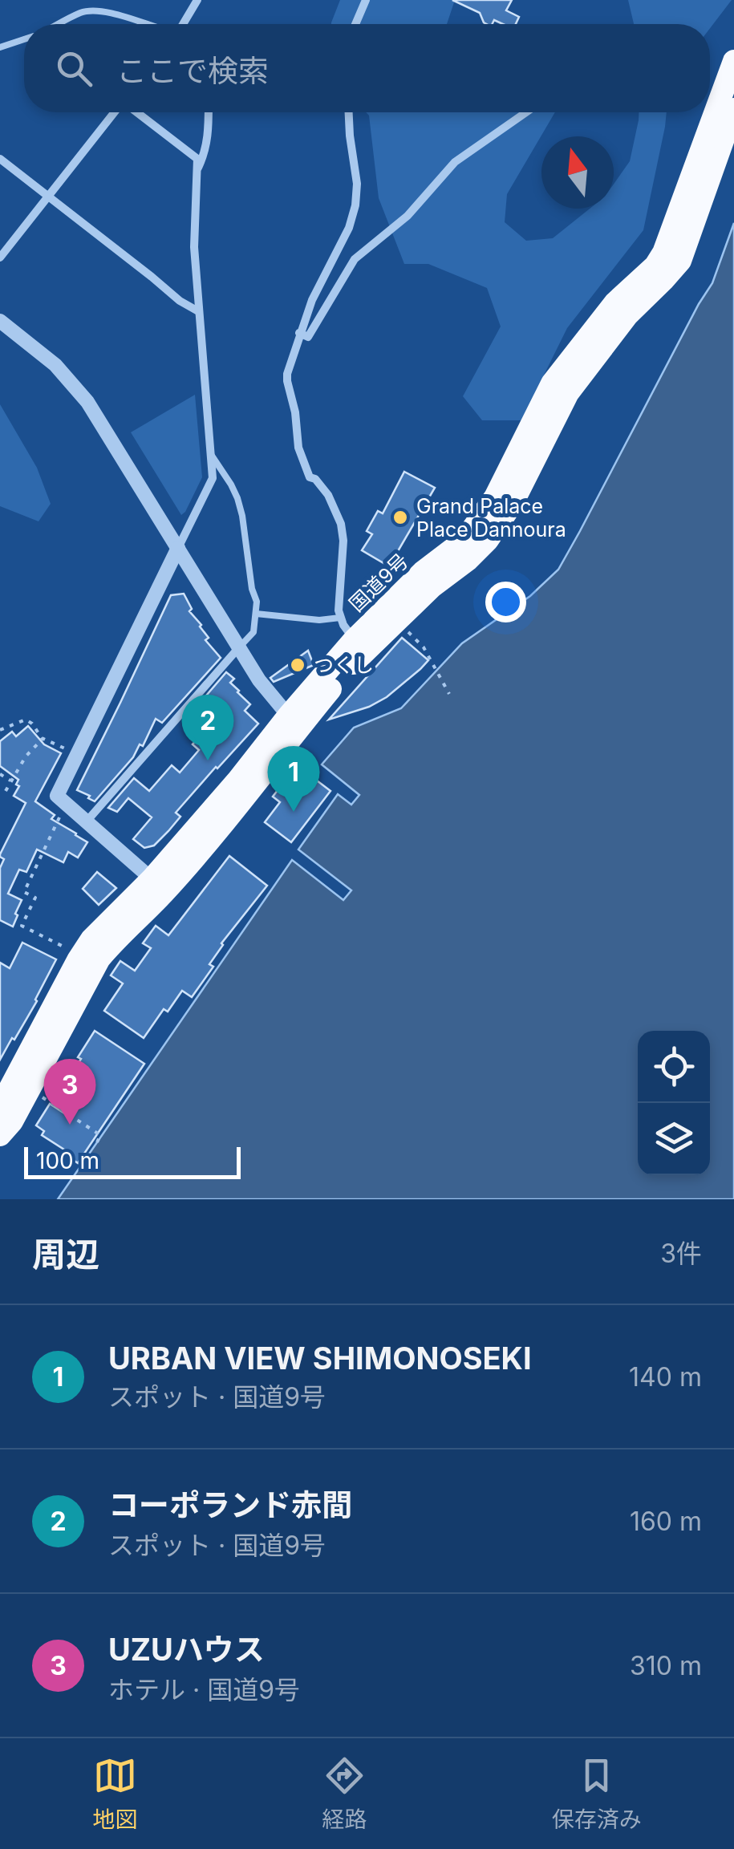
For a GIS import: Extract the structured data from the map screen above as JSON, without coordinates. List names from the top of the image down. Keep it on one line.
{"streets":{"highway":["国道9号"]},"places":["Grand Palace Place Dannoura","つくし"],"scale_bar":"100 m","north":"top","page":{"search":"ここで検索","pins":["2","1","3"],"scale":"100 m","heading":["周辺","3件"],"list":[{"mark":"1","name":"URBAN VIEW SHIMONOSEKI","note":"スポット · 国道9号","value":"140 m"},{"mark":"2","name":"コーポランド赤間","note":"スポット · 国道9号","value":"160 m"},{"mark":"3","name":"UZUハウス","note":"ホテル · 国道9号","value":"310 m"}],"nav":["地図","経路","保存済み"]}}
